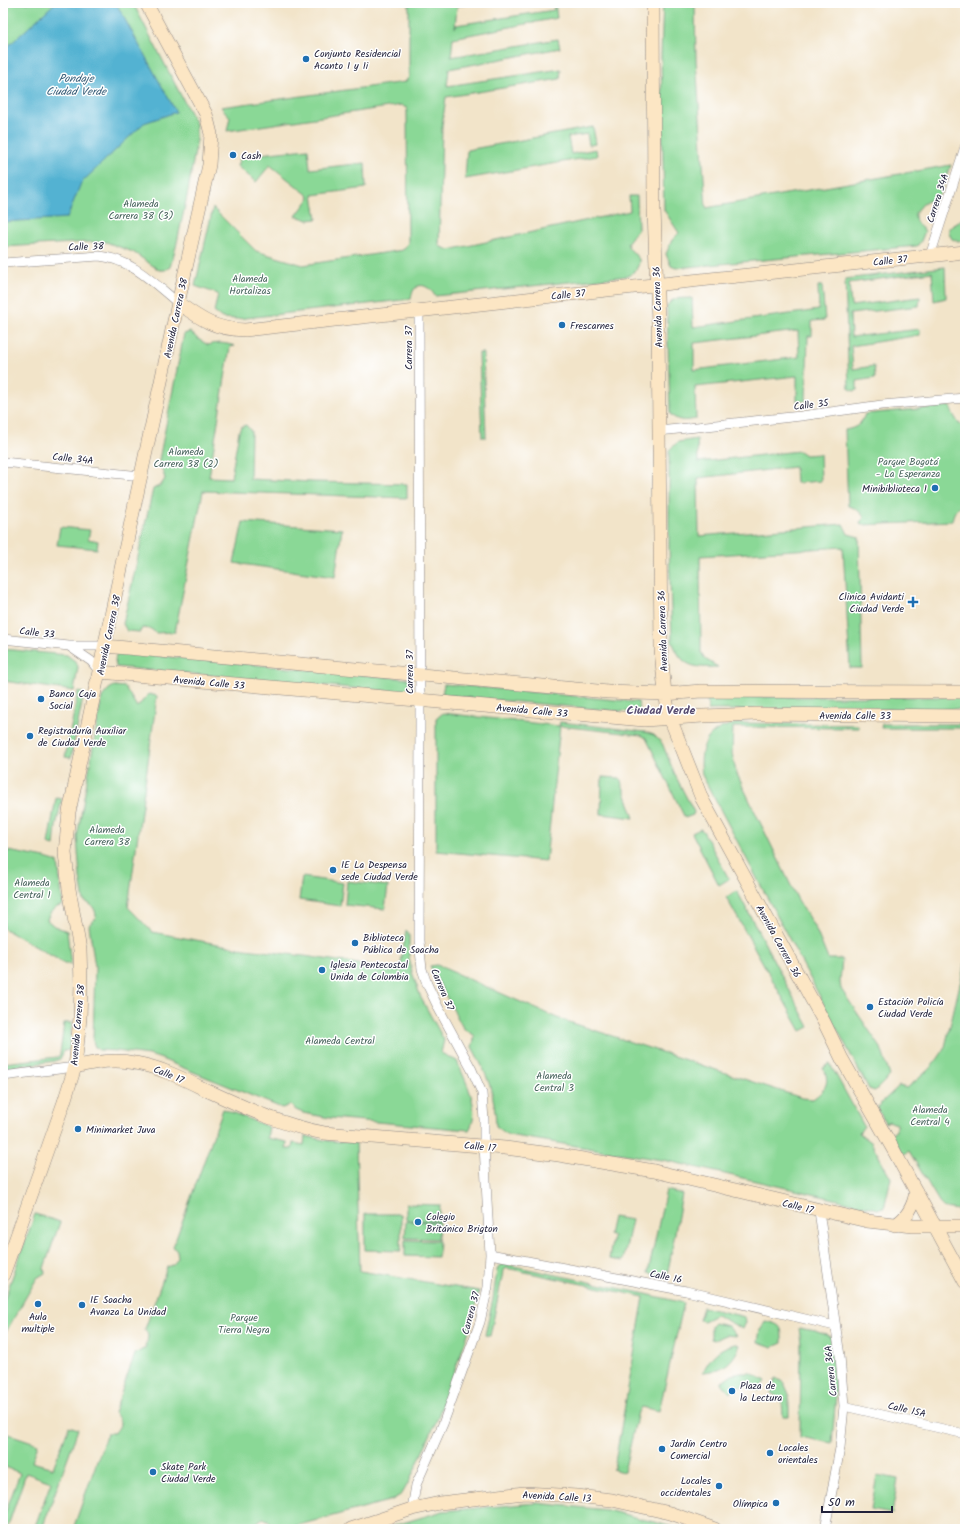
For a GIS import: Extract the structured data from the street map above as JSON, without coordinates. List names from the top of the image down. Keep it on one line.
{"streets":{"main road":["Calle 37","Avenida Carrera 36","Avenida Carrera 38","Avenida Calle 33","Calle 17","Avenida Calle 13"],"street":["Carrera 34A","Calle 38","Carrera 37","Calle 35","Calle 34A","Calle 33","Calle 16","Carrera 36A","Calle 15A"]},"crossings":[["Carrera 34A","Calle 37"],["Calle 38","Calle 37"],["Calle 38","Avenida Carrera 38"],["Calle 37","Avenida Carrera 36"],["Calle 37","Avenida Carrera 38"],["Calle 37","Carrera 37"],["Avenida Carrera 36","Calle 35"],["Avenida Carrera 36","Avenida Calle 33"],["Avenida Carrera 36","Calle 17"],["Avenida Carrera 38","Calle 34A"],["Avenida Carrera 38","Calle 33"],["Avenida Carrera 38","Avenida Calle 33"],["Avenida Carrera 38","Calle 17"],["Carrera 37","Avenida Calle 33"],["Carrera 37","Calle 17"],["Carrera 37","Calle 16"],["Carrera 37","Avenida Calle 13"],["Calle 33","Avenida Calle 33"],["Calle 17","Carrera 36A"],["Calle 16","Carrera 36A"],["Carrera 36A","Calle 15A"]],"districts":["Ciudad Verde"],"water":["Pondaje Ciudad Verde"],"parks":["Alameda Carrera 38 (3)","Alameda Hortalizas","Alameda Carrera 38 (2)","Parque Bogotá - La Esperanza","Alameda Carrera 38","Alameda Central 1","Alameda Central","Alameda Central 3","Alameda Central 4","Parque Tierra Negra"],"places":{"other":["Conjunto Residencial Acanto I y Ii","Cash","Frescarnes","Minibiblioteca 1","Banco Caja Social","Registraduría Auxiliar de Ciudad Verde","IE La Despensa sede Ciudad Verde","Biblioteca Pública de Soacha","Iglesia Pentecostal Unida de Colombia","Estación Policía Ciudad Verde","Minimarket Juva","Colegio Británico Brigton","Aula multiple","IE Soacha Avanza La Unidad","Plaza de la Lectura","Jardín Centro Comercial","Locales orientales","Skate Park Ciudad Verde","Locales occidentales","Olímpica"],"health":["Clinica Avidanti Ciudad Verde"]},"scale_bar":"50 m"}
